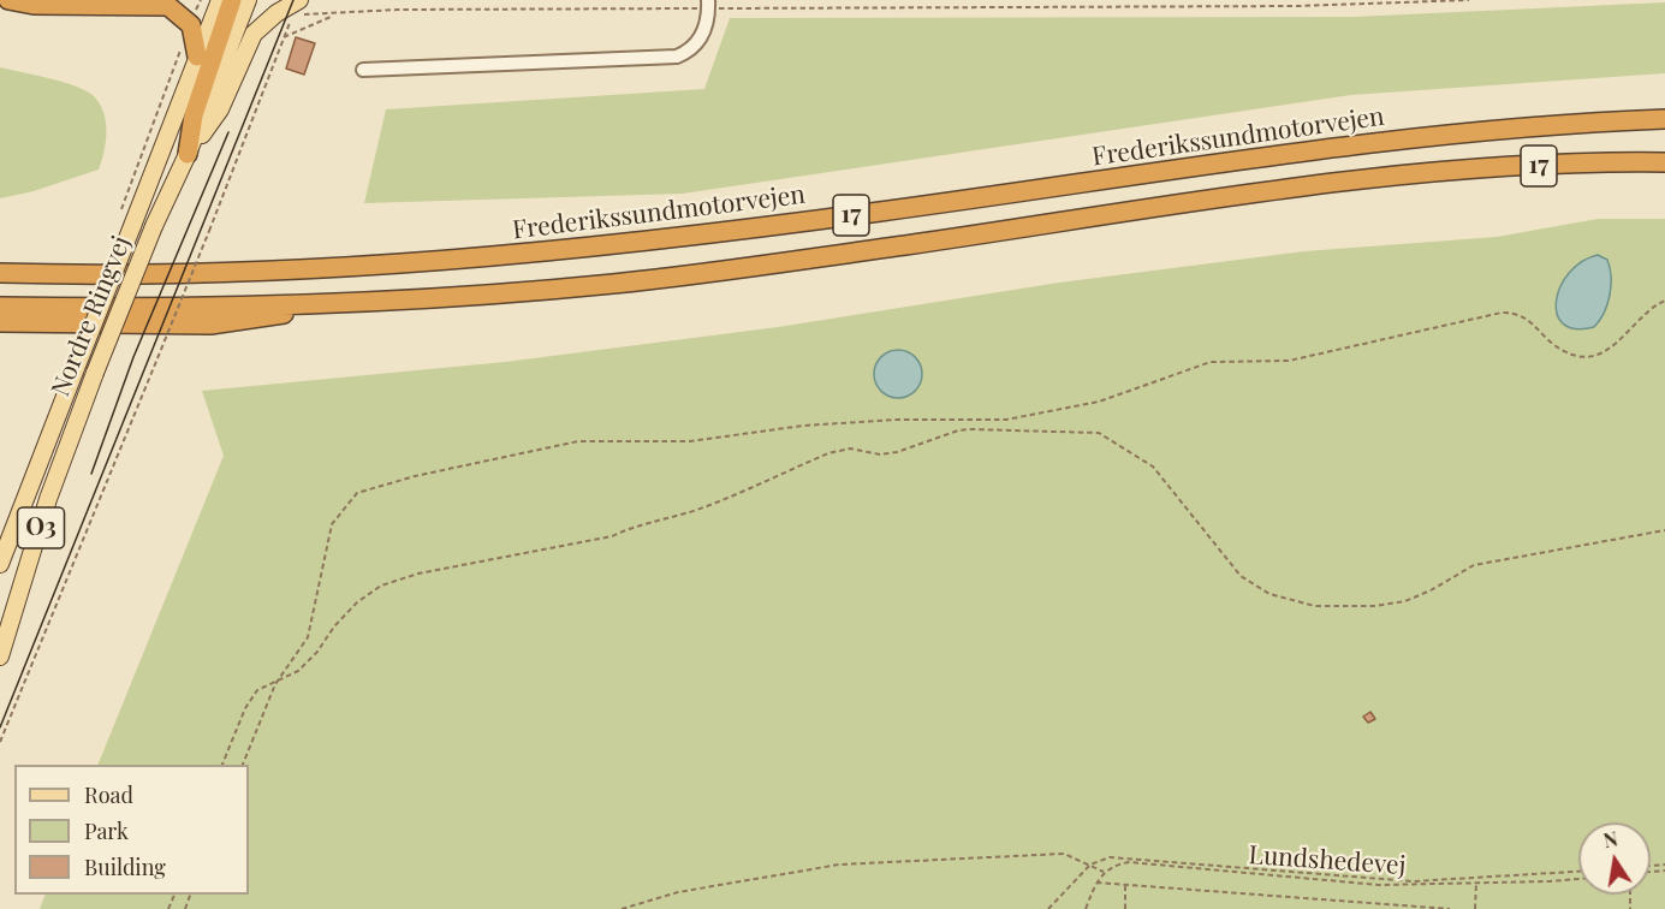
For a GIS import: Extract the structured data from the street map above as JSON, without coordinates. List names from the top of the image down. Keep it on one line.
{"streets":{"highway":["Frederikssundmotorvejen","17"],"main road":["Nordre Ringvej","O3"],"path":["Lundshedevej"]},"legend":["Road","Park","Building"],"north":"top"}
